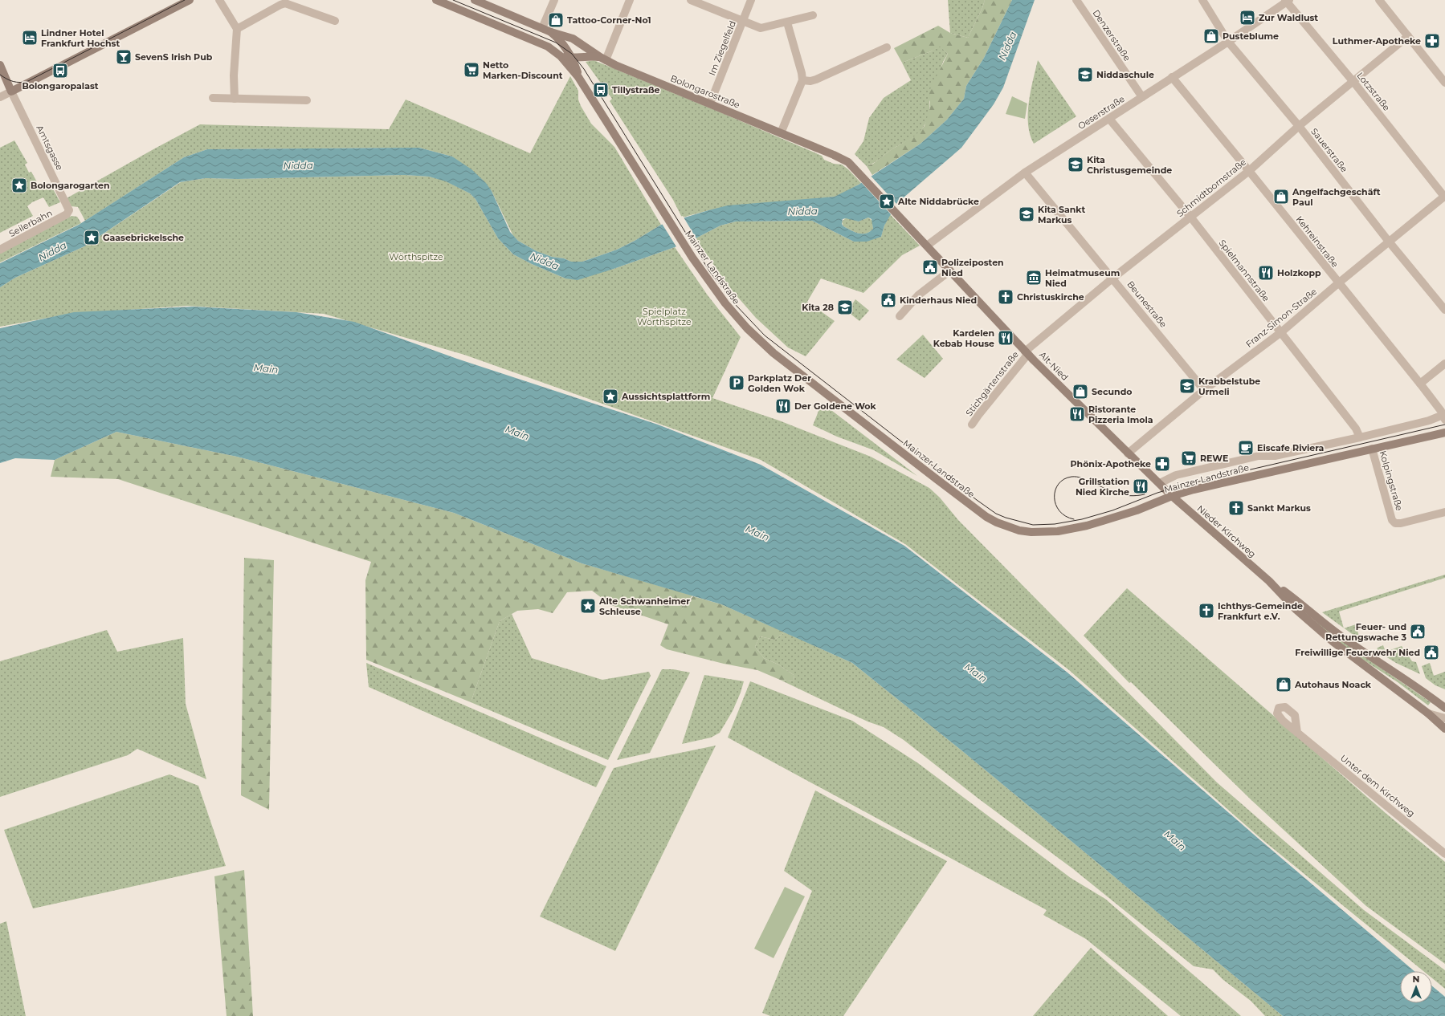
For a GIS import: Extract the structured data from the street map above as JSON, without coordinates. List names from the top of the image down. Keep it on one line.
{"streets":{"main road":["Bolongarostraße","Mainzer Landstraße","Alt-Nied","Nieder Kirchweg"],"street":["Denzerstraße","Im Ziegelfeld","Lotzstraße","Oeserstraße","Amtsgasse","Sauerstraße","Schmidtbornstraße","Seilerbahn","Kehreinstraße","Spielmannstraße","Beunestraße","Franz-Simon-Straße","Stichgärtenstraße","Kolpingstraße","Unter dem Kirchweg"]},"crossings":[["Denzerstraße","Oeserstraße"],["Im Ziegelfeld","Bolongarostraße"],["Bolongarostraße","Oeserstraße"],["Bolongarostraße","Mainzer Landstraße"],["Bolongarostraße","Alt-Nied"],["Lotzstraße","Oeserstraße"],["Lotzstraße","Schmidtbornstraße"],["Lotzstraße","Franz-Simon-Straße"],["Oeserstraße","Sauerstraße"],["Oeserstraße","Kehreinstraße"],["Oeserstraße","Spielmannstraße"],["Oeserstraße","Beunestraße"],["Oeserstraße","Alt-Nied"],["Amtsgasse","Seilerbahn"],["Sauerstraße","Schmidtbornstraße"],["Sauerstraße","Franz-Simon-Straße"],["Schmidtbornstraße","Kehreinstraße"],["Schmidtbornstraße","Spielmannstraße"],["Schmidtbornstraße","Beunestraße"],["Schmidtbornstraße","Alt-Nied"],["Schmidtbornstraße","Stichgärtenstraße"],["Kehreinstraße","Mainzer Landstraße"],["Kehreinstraße","Franz-Simon-Straße"],["Mainzer Landstraße","Spielmannstraße"],["Mainzer Landstraße","Alt-Nied"],["Mainzer Landstraße","Kolpingstraße"],["Mainzer Landstraße","Nieder Kirchweg"],["Spielmannstraße","Franz-Simon-Straße"],["Beunestraße","Franz-Simon-Straße"],["Franz-Simon-Straße","Alt-Nied"],["Alt-Nied","Stichgärtenstraße"],["Alt-Nied","Nieder Kirchweg"]],"water":["Nidda","Main"],"parks":["Wörthspitze","Spielplatz Wörthspitze"],"places":{"hotel":["Zur Waldlust","Lindner Hotel Frankfurt Hochst"],"shop":["Tattoo-Corner-No1","Pusteblume","Angelfachgeschäft Paul","Secundo","Autohaus Noack"],"pharmacy":["Luthmer-Apotheke","Phönix-Apotheke"],"bar":["SevenS Irish Pub"],"supermarket":["Netto Marken-Discount","REWE"],"bus stop":["Bolongaropalast","Tillystraße"],"school or university":["Niddaschule","Kita Christusgemeinde","Kita Sankt Markus","Kita 28","Krabbelstube Urmeli"],"place":["Bolongarogarten","Alte Niddabrücke","Gaasebrickelsche","Aussichtsplattform","Alte Schwanheimer Schleuse"],"public building":["Polizeiposten Nied","Kinderhaus Nied","Feuer- und Rettungswache 3","Freiwillige Feuerwehr Nied"],"restaurant":["Holzkopp","Kardelen Kebab House","Der Goldene Wok","Ristorante Pizzeria Imola","Grillstation Nied Kirche"],"museum":["Heimatmuseum Nied"],"church":["Christuskirche","Sankt Markus","Ichthys-Gemeinde Frankfurt e.V."],"parking":["Parkplatz Der Golden Wok"],"cafe":["Eiscafe Riviera"]},"north":"top"}
